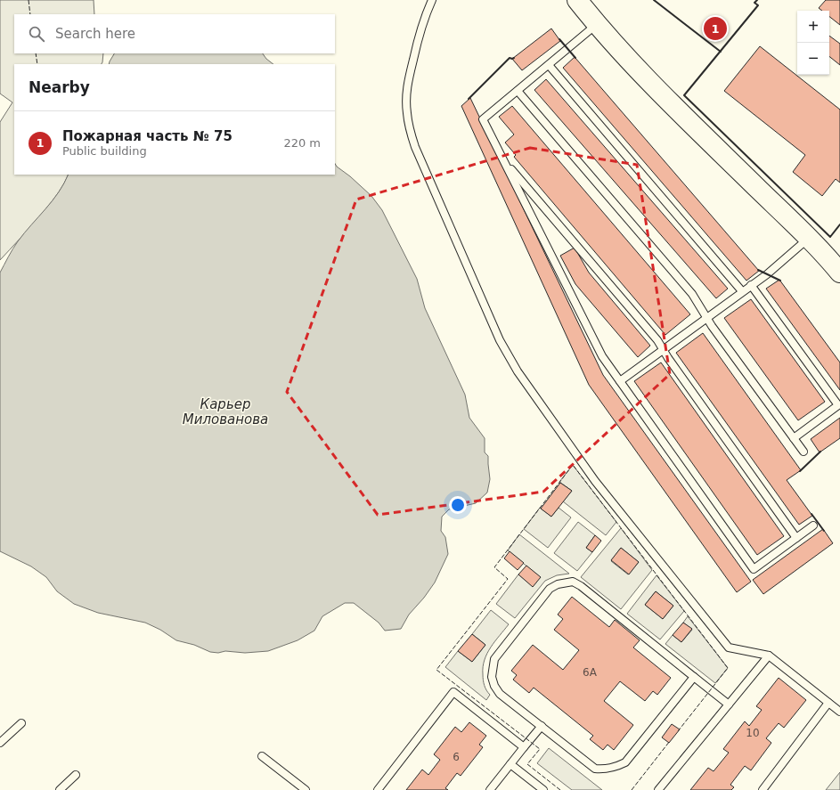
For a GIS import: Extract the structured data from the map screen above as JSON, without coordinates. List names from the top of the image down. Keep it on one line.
{"water":["Карьер Милованова"],"house_numbers":["6А","10","6"],"page":{"map_buttons":["+","−"],"search":"Search here","pins":"1","heading":"Nearby","list":[{"mark":"1","name":"Пожарная часть № 75","note":"Public building","value":"220 m"}]}}
